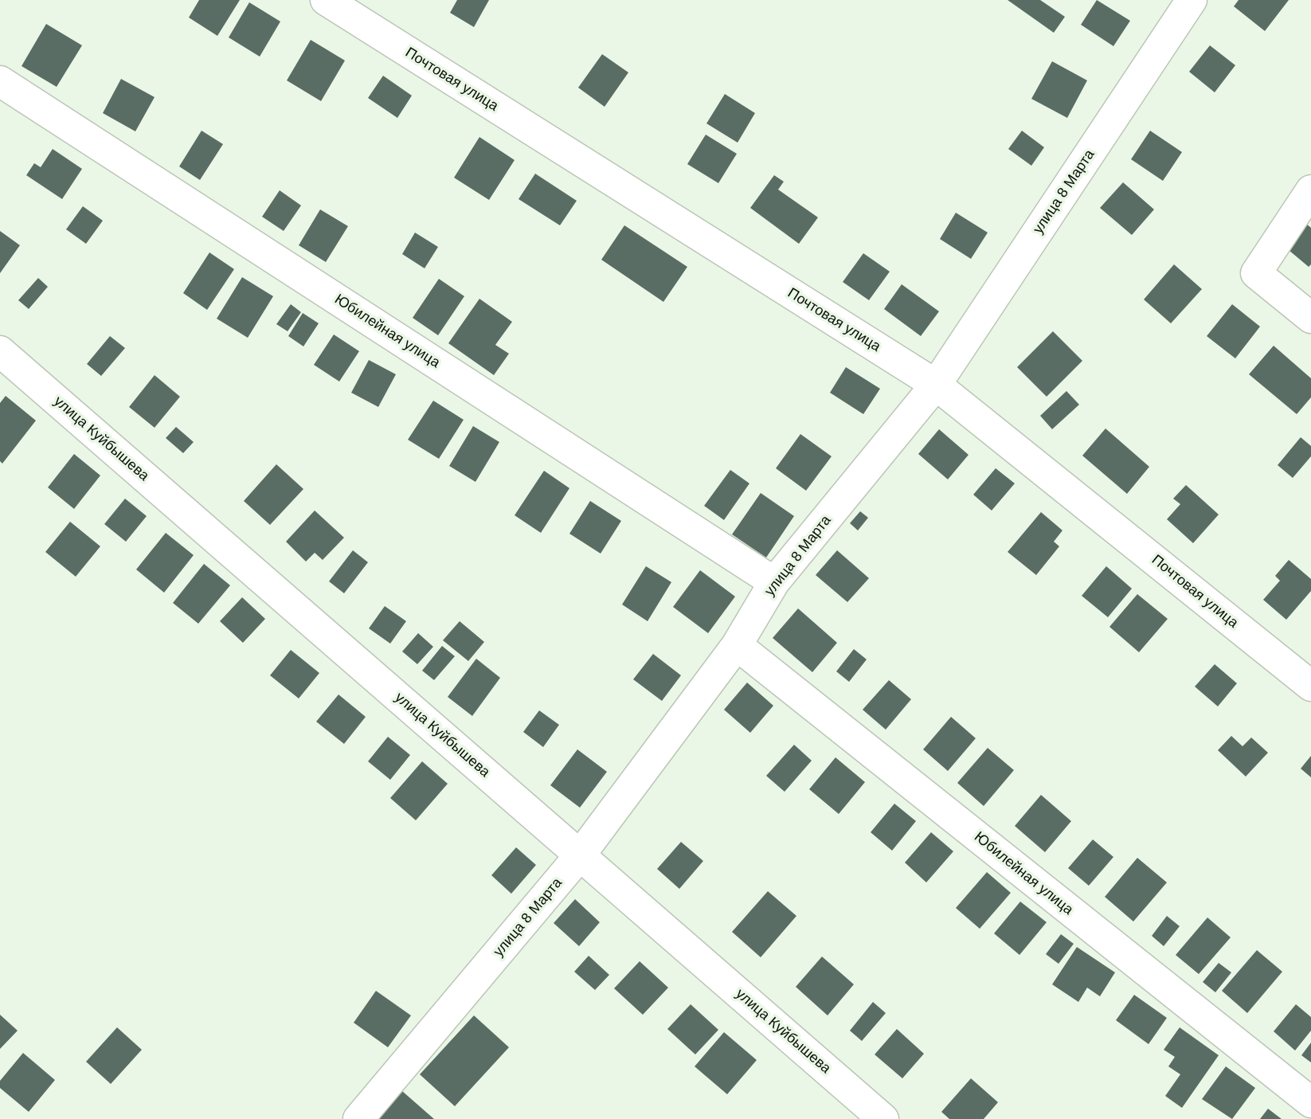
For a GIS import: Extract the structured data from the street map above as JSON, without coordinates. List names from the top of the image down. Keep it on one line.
{"streets":{"street":["Почтовая улица","улица 8 Марта","Юбилейная улица","улица Куйбышева"]},"crossings":[["Почтовая улица","улица 8 Марта"],["улица 8 Марта","Юбилейная улица"],["улица 8 Марта","улица Куйбышева"]]}
